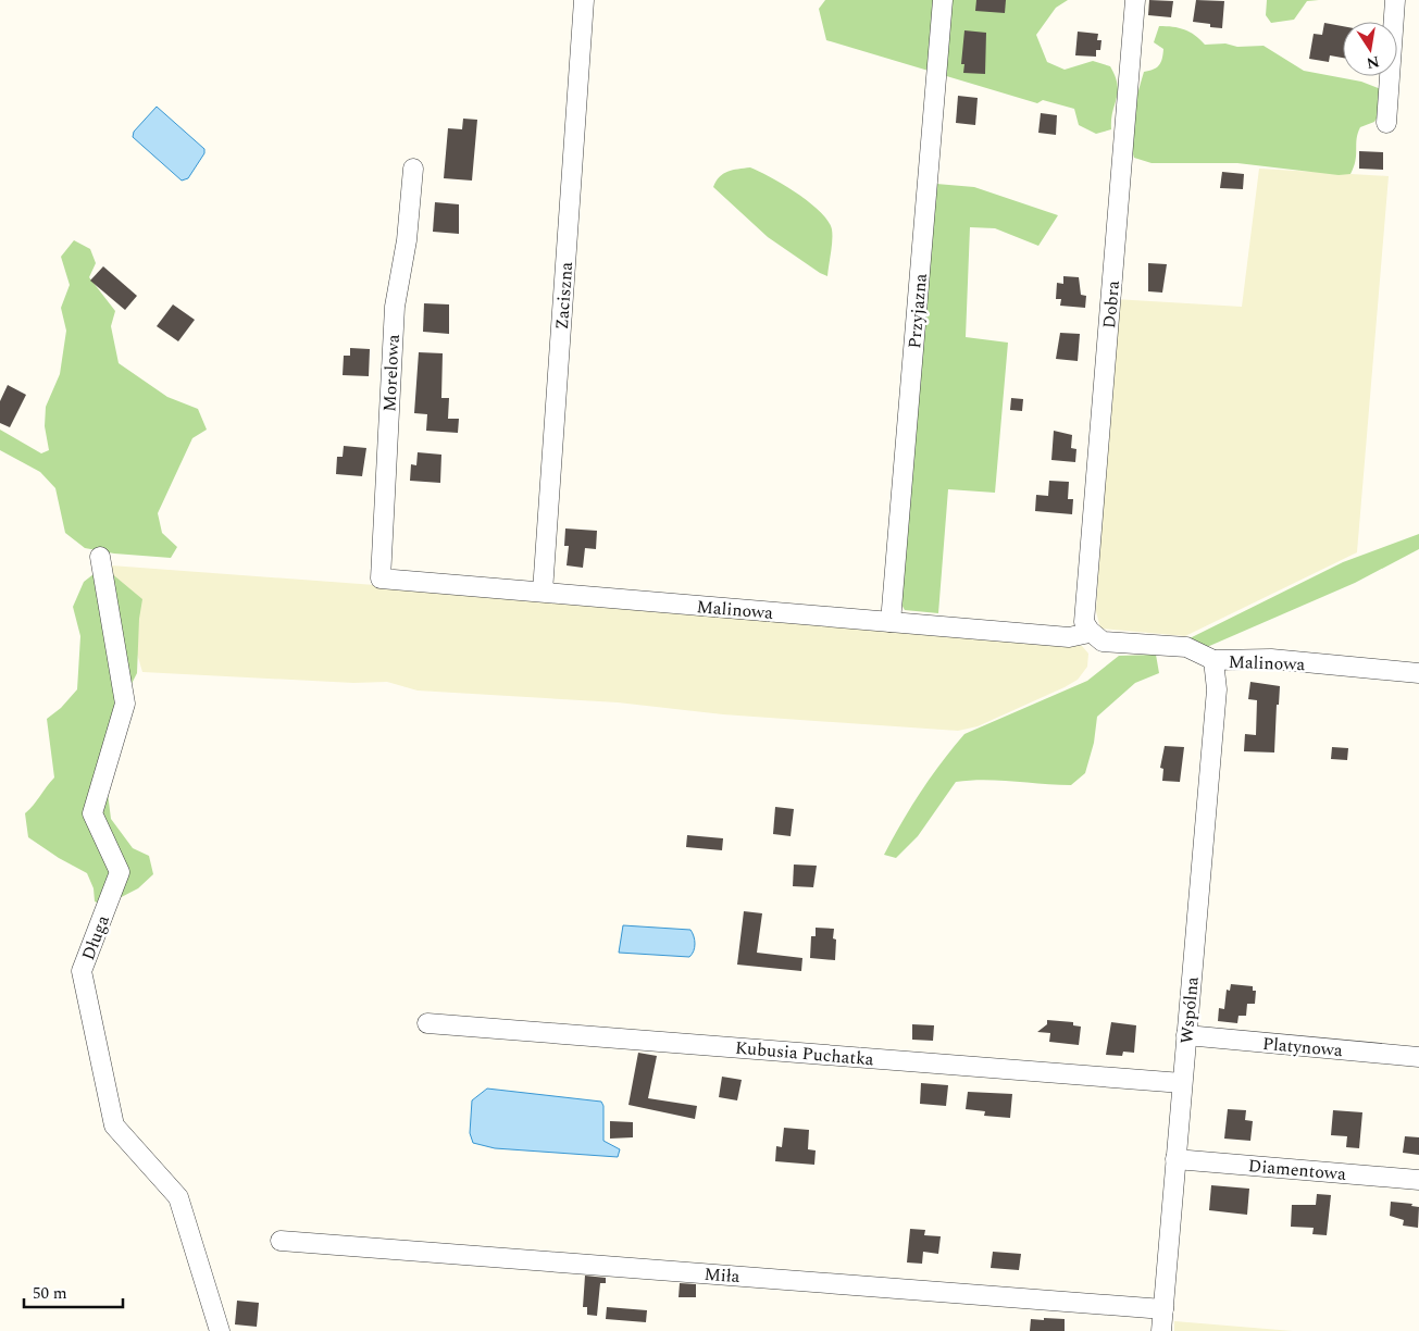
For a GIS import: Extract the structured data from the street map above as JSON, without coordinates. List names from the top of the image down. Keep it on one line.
{"streets":{"street":["Zaciszna","Dobra","Przyjazna","Morelowa","Malinowa","Długa","Wspólna","Platynowa","Kubusia Puchatka","Diamentowa","Miła"]},"crossings":[["Zaciszna","Malinowa"],["Dobra","Malinowa"],["Przyjazna","Malinowa"],["Morelowa","Malinowa"],["Malinowa","Wspólna"],["Wspólna","Platynowa"],["Wspólna","Kubusia Puchatka"],["Wspólna","Diamentowa"],["Wspólna","Miła"]],"scale_bar":"50 m","north":"bottom"}
